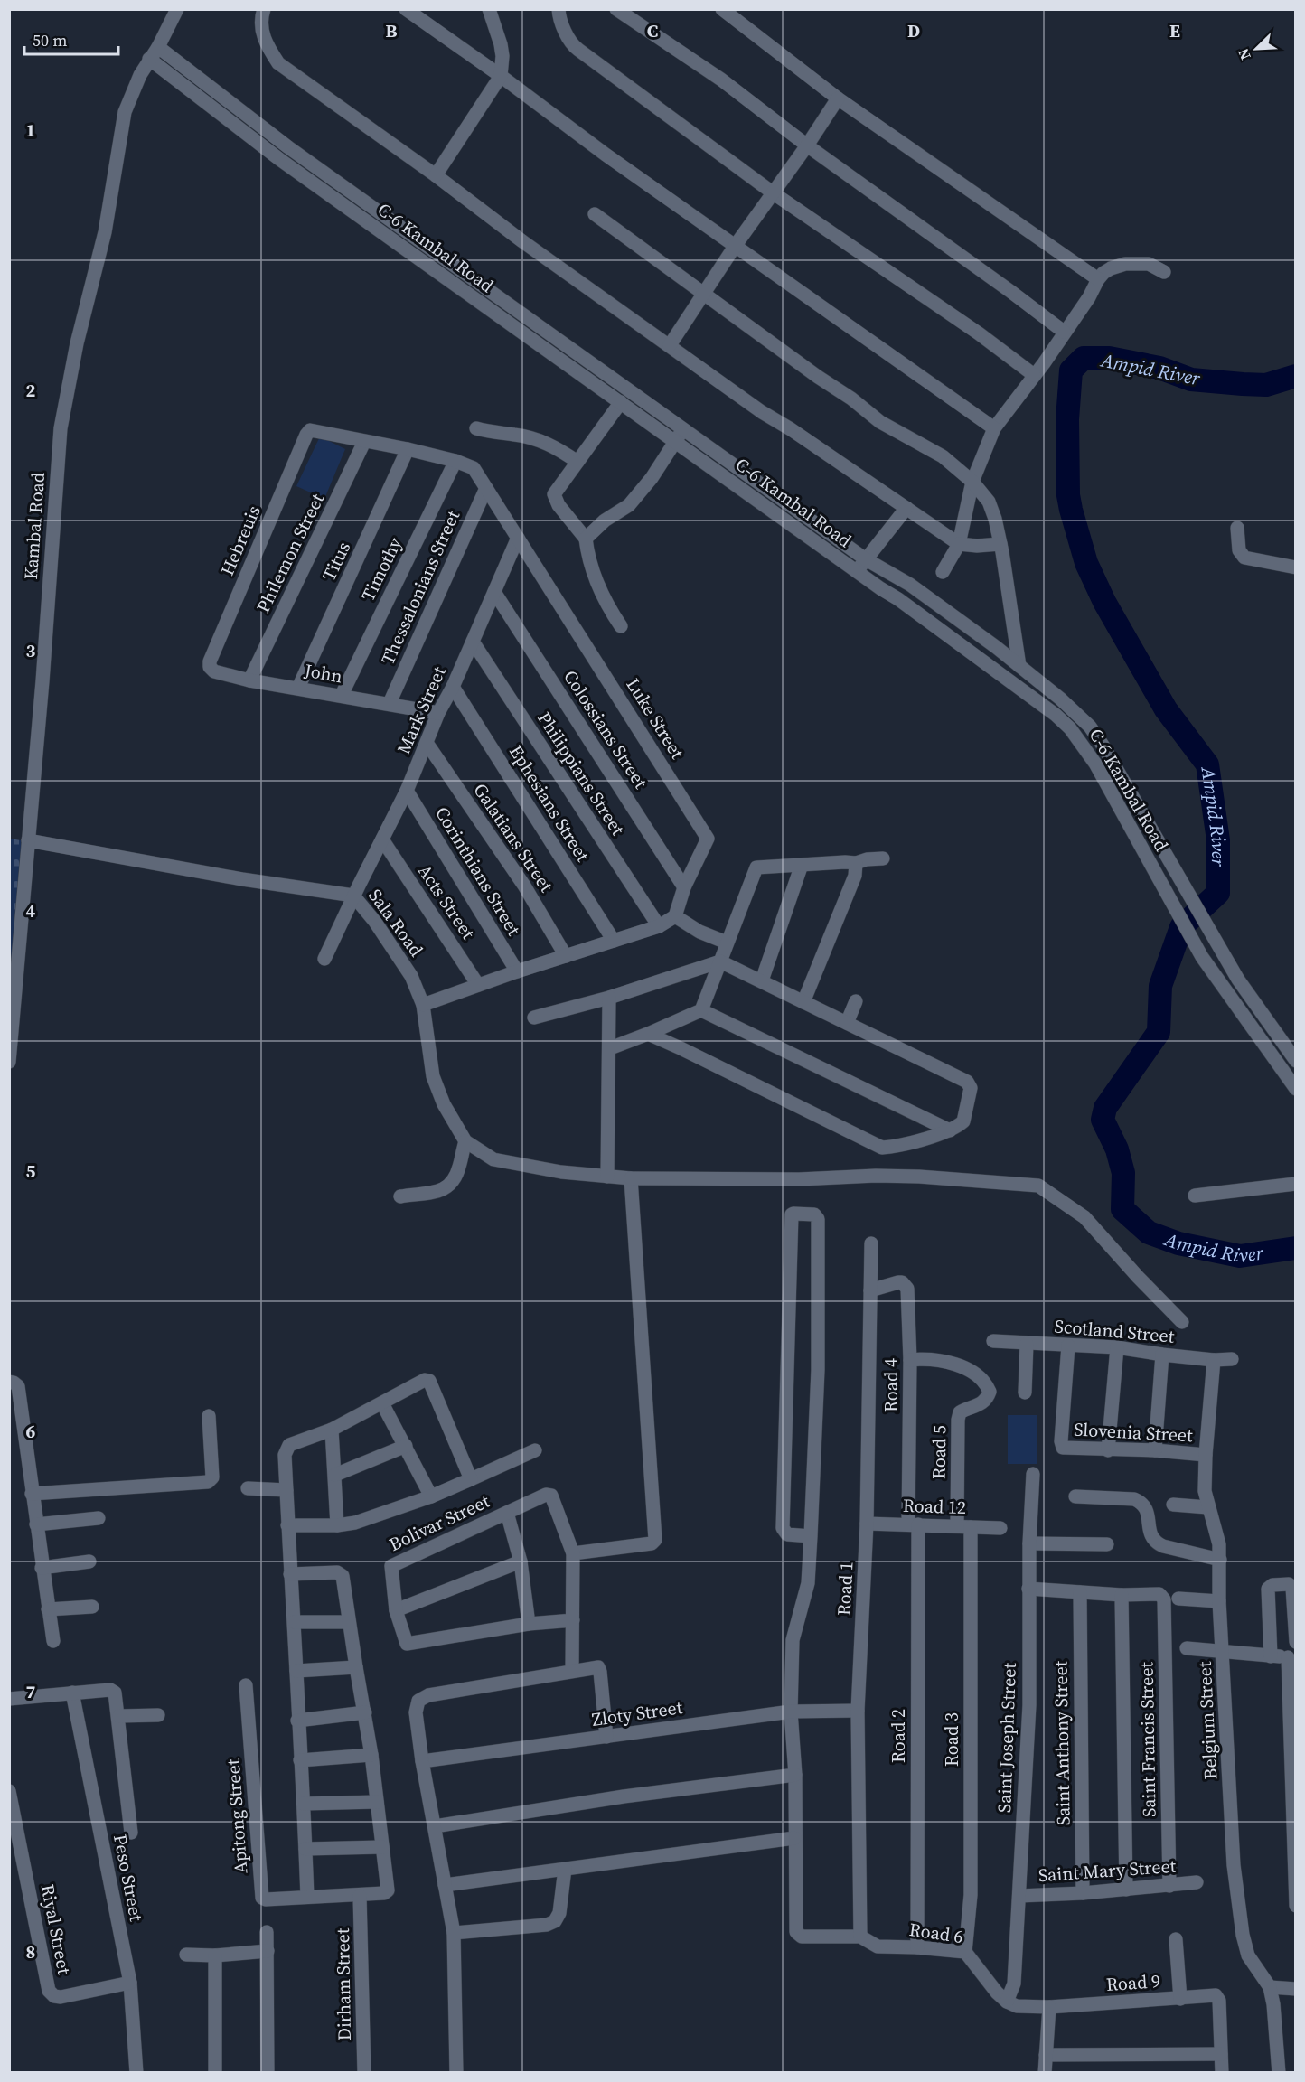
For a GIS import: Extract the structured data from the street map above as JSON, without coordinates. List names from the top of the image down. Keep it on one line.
{"streets":{"street":["C-6 Kambal Road","Kambal Road","Hebreuis","Philemon Street","Titus","Timothy","Thessalonians Street","John","Mark Street","Luke Street","Colossians Street","Philippians Street","Ephesians Street","Galatians Street","Corinthians Street","Acts Street","Sala Road","Scotland Street","Road 4","Slovenia Street","Road 5","Road 12","Bolivar Street","Road 1","Zloty Street","Belgium Street","Road 2","Saint Joseph Street","Road 3","Saint Francis Street","Saint Anthony Street","Apitong Street","Saint Mary Street","Peso Street","Riyal Street","Road 6","Road 9","Dirham Street"]},"crossings":[["C-6 Kambal Road","Kambal Road"],["Kambal Road","Sala Road"],["Hebreuis","John"],["Hebreuis","Luke Street"],["Philemon Street","John"],["Philemon Street","Luke Street"],["Titus","John"],["Titus","Luke Street"],["Timothy","John"],["Timothy","Luke Street"],["Thessalonians Street","John"],["Thessalonians Street","Luke Street"],["John","Mark Street"],["Mark Street","Luke Street"],["Mark Street","Colossians Street"],["Mark Street","Philippians Street"],["Mark Street","Ephesians Street"],["Mark Street","Galatians Street"],["Mark Street","Corinthians Street"],["Mark Street","Acts Street"],["Mark Street","Sala Road"],["Luke Street","Colossians Street"],["Scotland Street","Slovenia Street"],["Scotland Street","Belgium Street"],["Road 4","Road 5"],["Road 4","Road 12"],["Road 4","Road 1"],["Road 4","Road 2"],["Slovenia Street","Belgium Street"],["Road 5","Road 12"],["Road 5","Road 3"],["Road 12","Road 1"],["Road 12","Road 2"],["Road 12","Road 3"],["Road 1","Zloty Street"],["Road 1","Road 6"],["Road 2","Road 6"],["Saint Joseph Street","Saint Mary Street"],["Saint Joseph Street","Road 6"],["Road 3","Road 6"],["Saint Francis Street","Saint Mary Street"],["Saint Anthony Street","Saint Mary Street"],["Peso Street","Riyal Street"]],"water":["Ampid River"],"scale_bar":"50 m","north":"bottom left","grid":{"columns":["B","C","D","E"],"rows":["1","2","3","4","5","6","7","8"]}}
